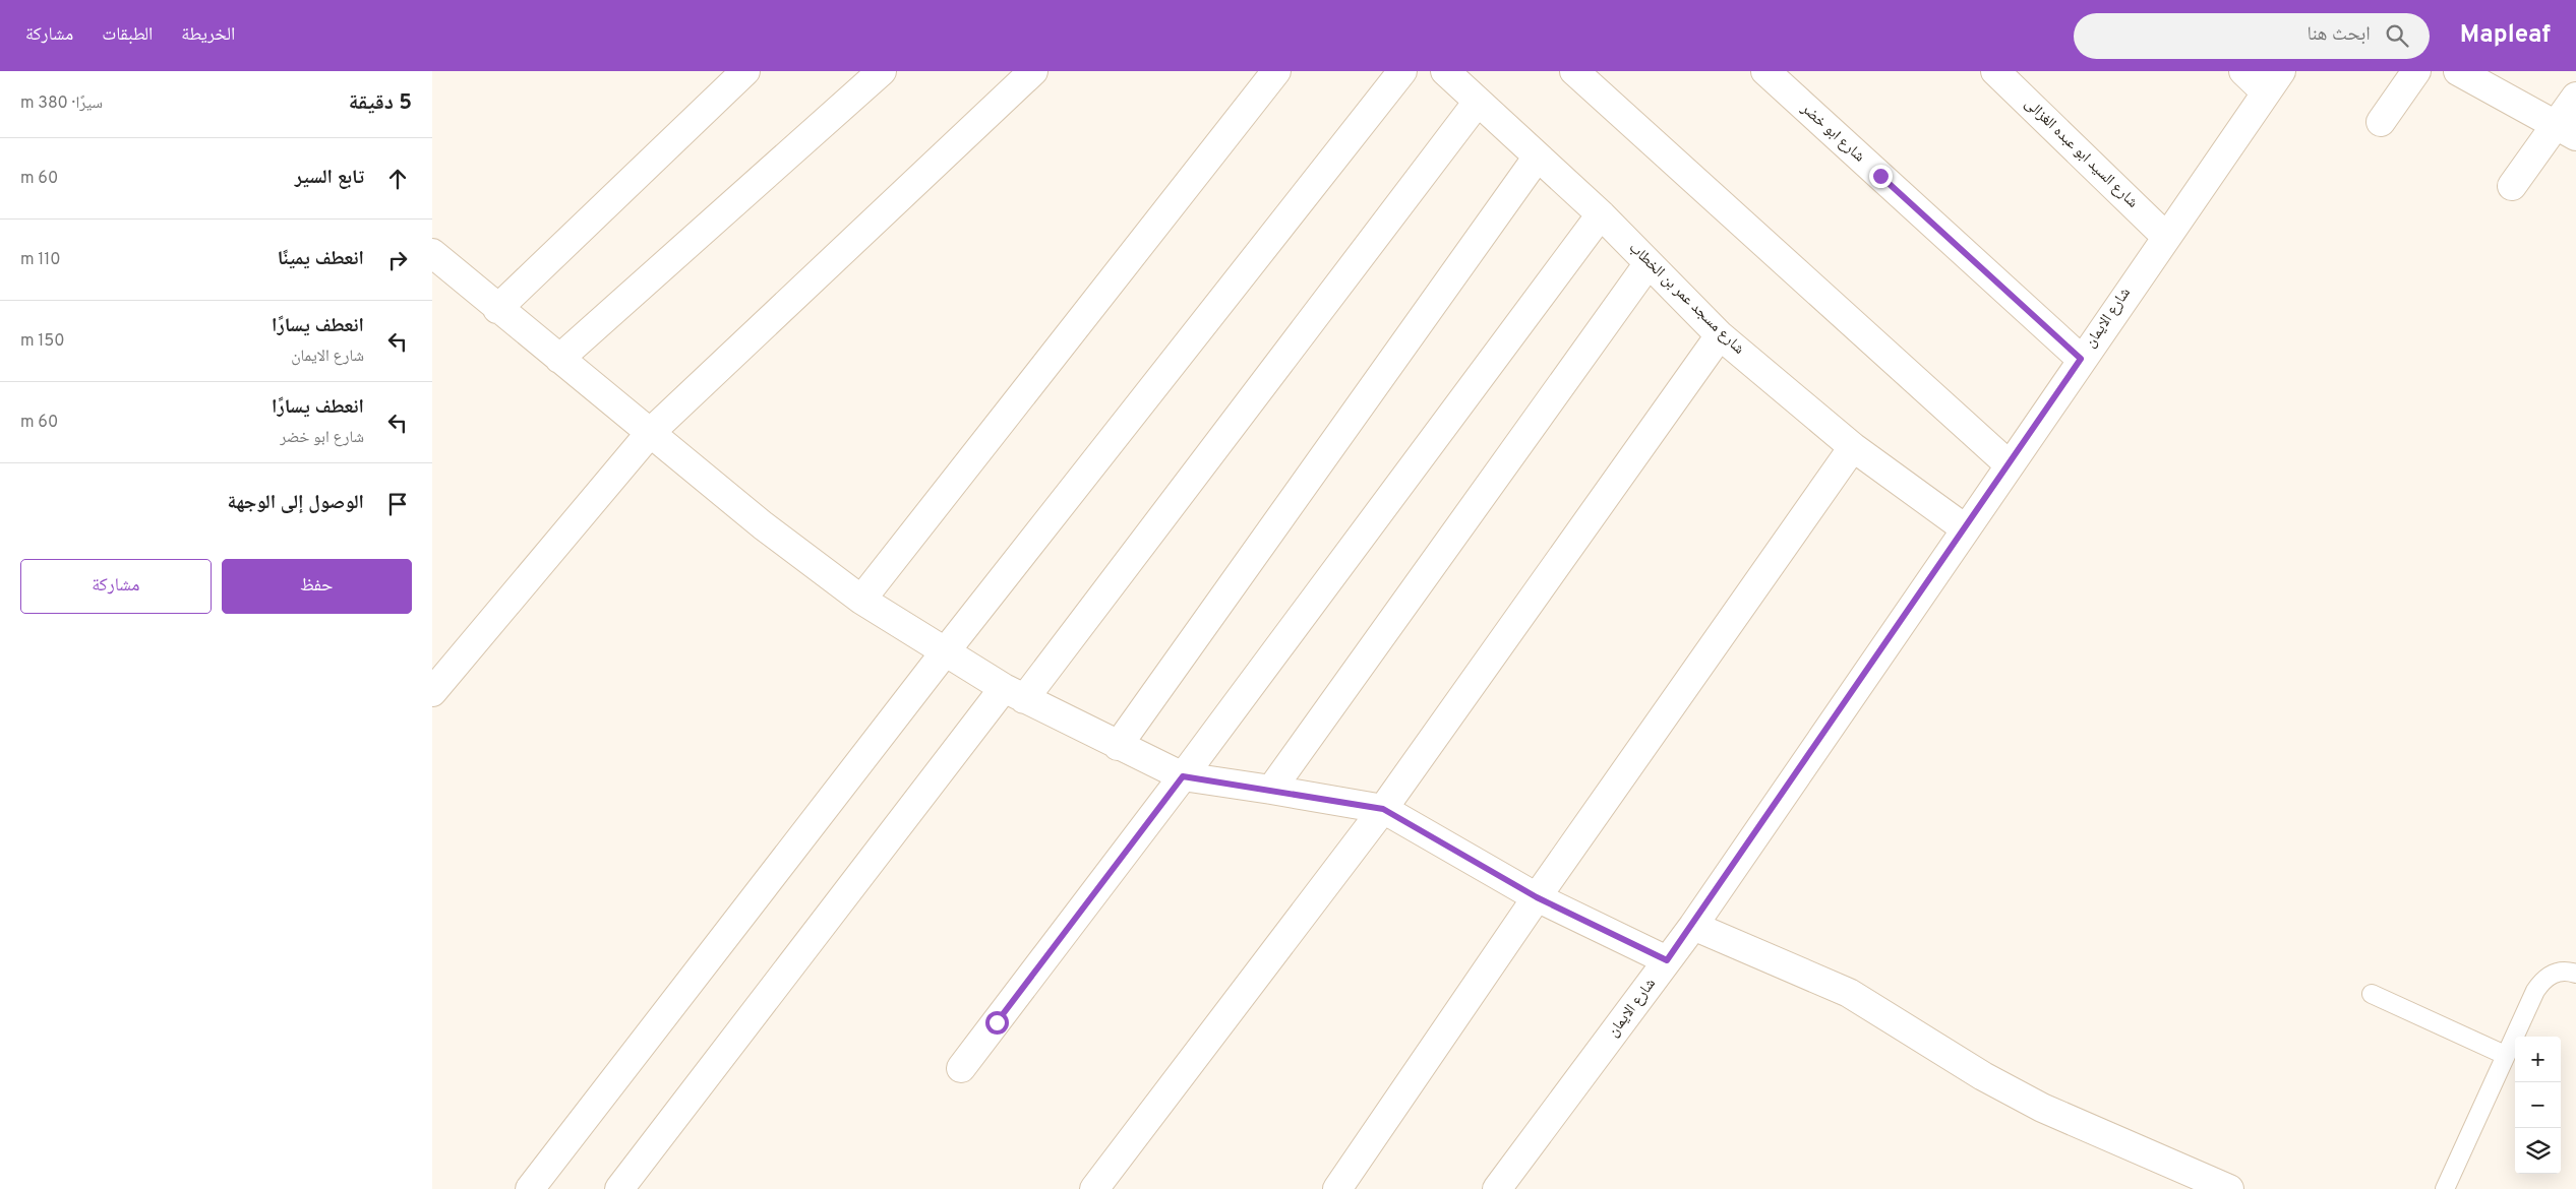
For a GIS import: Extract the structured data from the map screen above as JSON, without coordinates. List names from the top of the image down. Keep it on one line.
{"streets":{"street":["شارع ابو خضر","شارع السيد ابو عبده الغزالى","شارع مسجد عمر بن الخطاب","شارع الايمان"]},"crossings":[["شارع ابو خضر","شارع الايمان"],["شارع السيد ابو عبده الغزالى","شارع الايمان"],["شارع مسجد عمر بن الخطاب","شارع الايمان"]],"page":{"header":"Mapleaf","search":"ابحث هنا","nav":["الخريطة","الطبقات","مشاركة"],"heading":["5 دقيقة","سيرًا · 380 m"],"list":[["تابع السير","60 m"],["انعطف يمينًا","110 m"],["انعطف يسارًا","شارع الايمان","150 m"],["انعطف يسارًا","شارع ابو خضر","60 m"],"الوصول إلى الوجهة"],"buttons":["حفظ","مشاركة"],"map_buttons":["+","−"]}}
